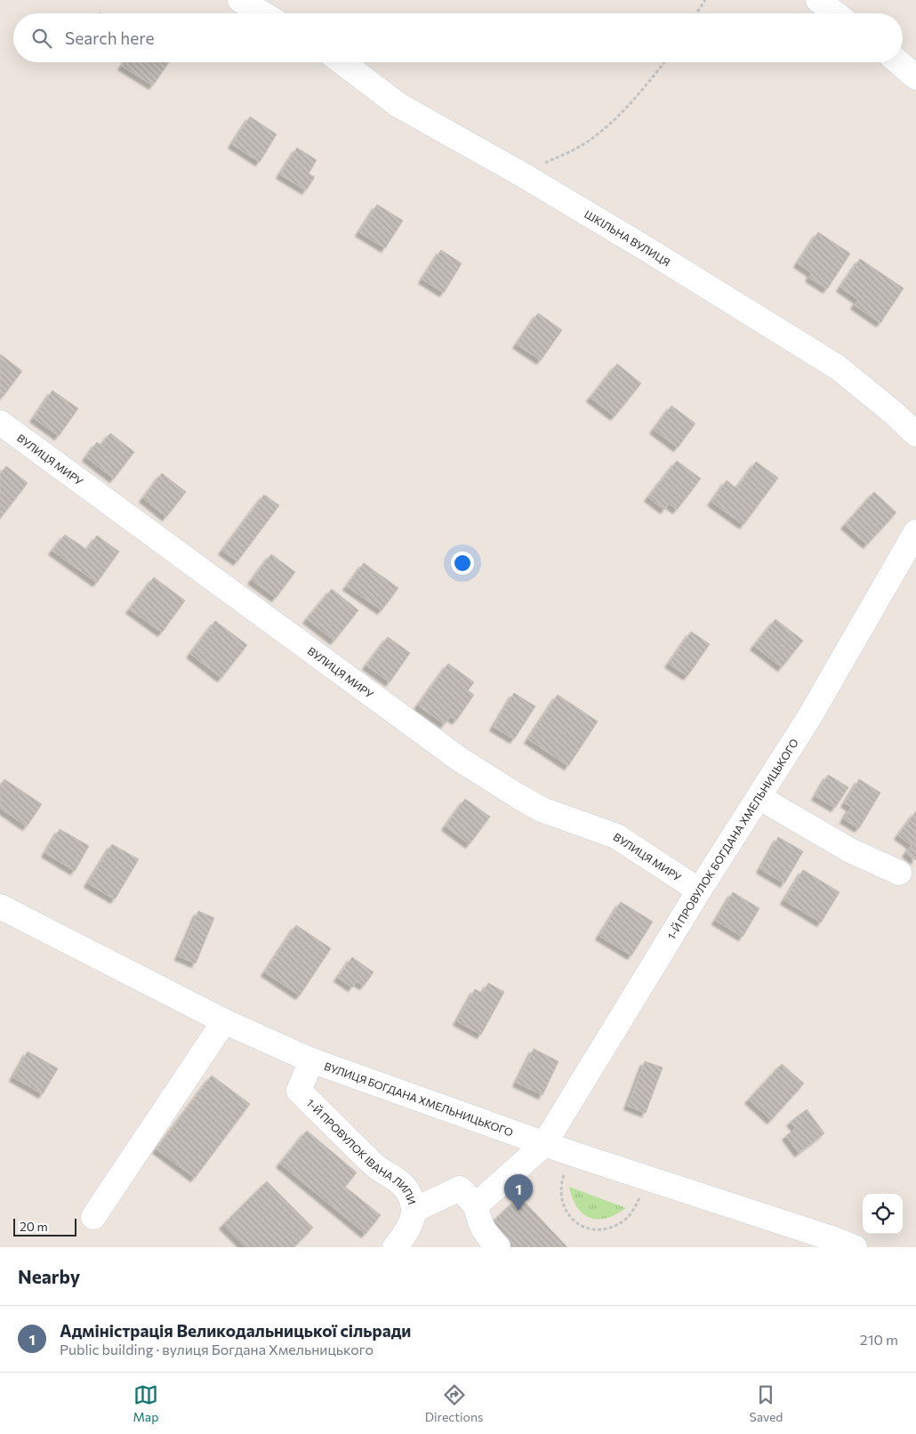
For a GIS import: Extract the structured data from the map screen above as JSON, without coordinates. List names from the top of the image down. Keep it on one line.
{"streets":{"street":["ШКІЛЬНА ВУЛИЦЯ","ВУЛИЦЯ МИРУ","1-Й ПРОВУЛОК БОГДАНА ХМЕЛЬНИЦЬКОГО","ВУЛИЦЯ БОГДАНА ХМЕЛЬНИЦЬКОГО","1-Й ПРОВУЛОК ІВАНА ЛИПИ"]},"crossings":[["ВУЛИЦЯ МИРУ","1-Й ПРОВУЛОК БОГДАНА ХМЕЛЬНИЦЬКОГО"],["1-Й ПРОВУЛОК БОГДАНА ХМЕЛЬНИЦЬКОГО","ВУЛИЦЯ БОГДАНА ХМЕЛЬНИЦЬКОГО"],["ВУЛИЦЯ БОГДАНА ХМЕЛЬНИЦЬКОГО","1-Й ПРОВУЛОК ІВАНА ЛИПИ"]],"scale_bar":"20 m","page":{"search":"Search here","pins":"1","scale":"20 m","heading":"Nearby","list":[{"mark":"1","name":"Адміністрація Великодальницької сільради","note":"Public building · вулиця Богдана Хмельницького","value":"210 m"}],"nav":["Map","Directions","Saved"]}}
